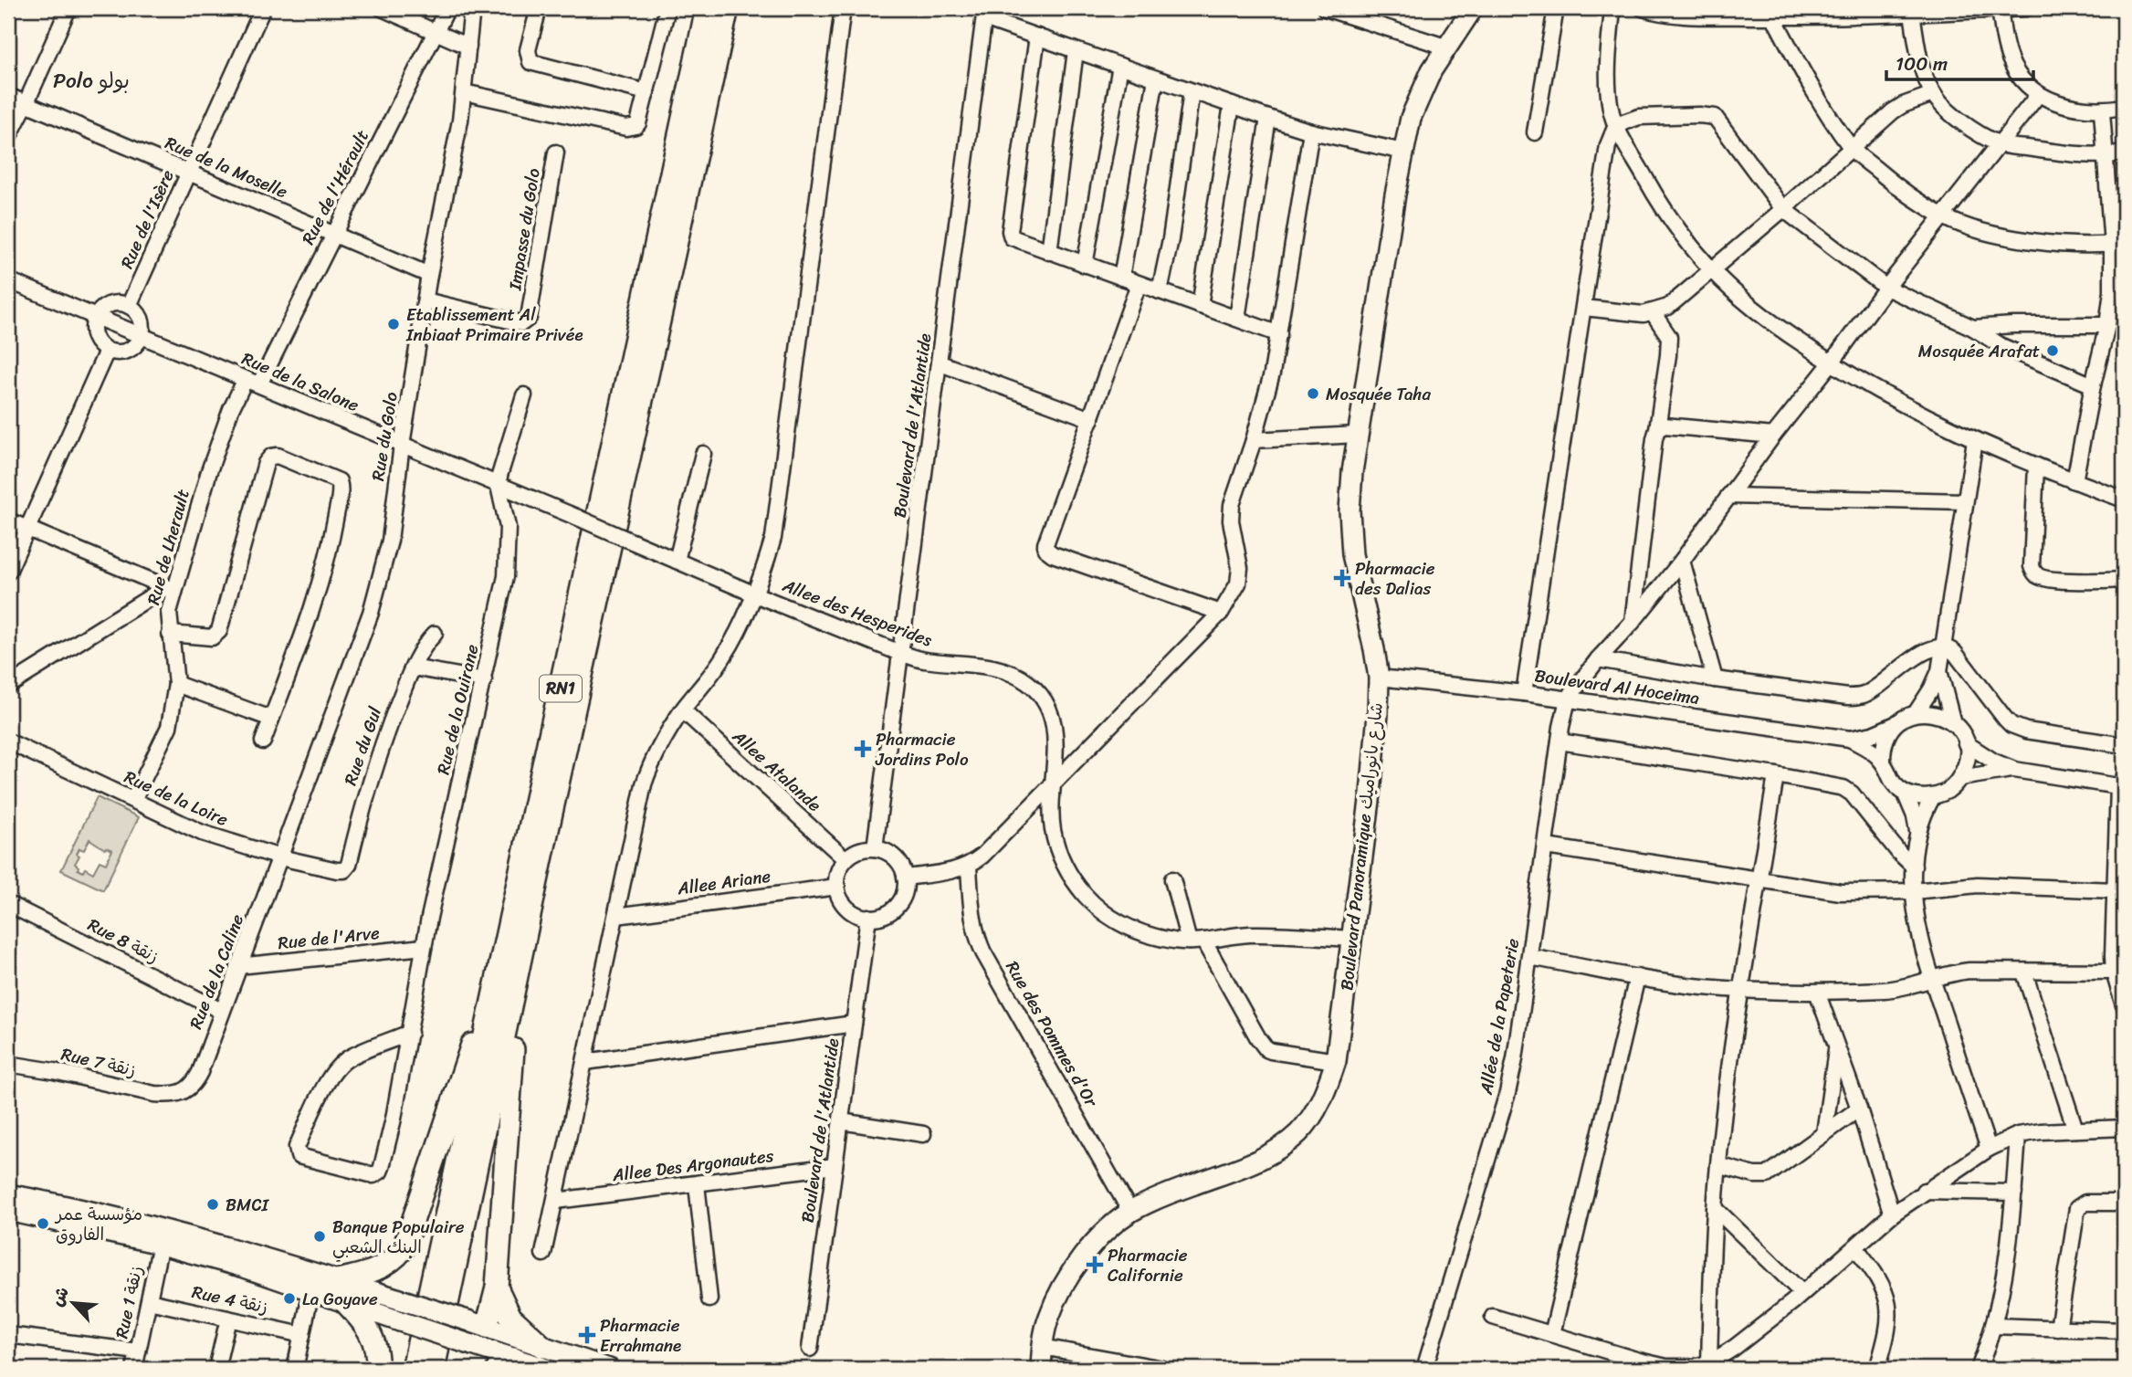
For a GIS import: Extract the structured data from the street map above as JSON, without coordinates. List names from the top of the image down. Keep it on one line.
{"streets":{"highway":["RN1"],"main road":["Boulevard Panoramique شارع بانوراميك"],"street":["Rue de la Moselle","Rue de l'Hérault","Rue de l'Isère","Impasse du Golo","Rue de la Salone","Boulevard de l'Atlantide","Rue du Golo","Rue de Lherault","Allee des Hesperides","Boulevard Al Hoceima","Rue de la Ouirane","Rue du Gul","Allee Atalande","Rue de la Loire","Allee Ariane","Rue de l'Arve","Rue 8 زنقة","Rue de la Caline","Allée de la Papeterie","Rue des Pommes d'Or","Rue 7 زنقة","Allee Des Argonautes","Rue 4 زنقة","Rue 1 زنقة"]},"crossings":[["Rue de la Moselle","Rue de l'Hérault"],["Rue de la Moselle","Rue de l'Isère"],["Rue de la Moselle","Rue du Golo"],["Rue de l'Hérault","Rue de la Salone"],["Rue de l'Hérault","Rue de Lherault"],["Impasse du Golo","Rue du Golo"],["Rue de la Salone","Rue du Golo"],["Rue de la Salone","Rue de Lherault"],["Rue de la Salone","Allee des Hesperides"],["Rue de la Salone","Rue de la Ouirane"],["Boulevard de l'Atlantide","Allee des Hesperides"],["Boulevard de l'Atlantide","Allee Atalande"],["Boulevard de l'Atlantide","Allee Ariane"],["Boulevard de l'Atlantide","Allee Des Argonautes"],["Rue du Golo","Rue de la Loire"],["Rue du Golo","Rue de la Caline"],["Rue de Lherault","Rue de la Loire"],["Allee des Hesperides","Boulevard Panoramique شارع بانوراميك"],["Boulevard Al Hoceima","Boulevard Panoramique شارع بانوراميك"],["Boulevard Al Hoceima","Allée de la Papeterie"],["Rue de la Ouirane","Rue de l'Arve"],["Rue du Gul","Rue de la Loire"],["Allee Atalande","Allee Ariane"],["Rue de la Loire","Rue de la Caline"],["Boulevard Panoramique شارع بانوراميك","Rue des Pommes d'Or"],["Rue de l'Arve","Rue de la Caline"],["Rue 8 زنقة","Rue de la Caline"],["Rue de la Caline","Rue 7 زنقة"],["Rue 4 زنقة","Rue 1 زنقة"]],"districts":["Polo بولو"],"places":{"other":["Etablissement Al Inbiaat Primaire Privée","Mosquée Arafat","Mosquée Taha","BMCI","مؤسسة عمر الفاروق","Banque Populaire البنك الشعبي","La Goyave"],"health":["Pharmacie des Dalias","Pharmacie Jordins Polo","Pharmacie Californie","Pharmacie Errahmane"]},"scale_bar":"100 m","north":"top left"}
